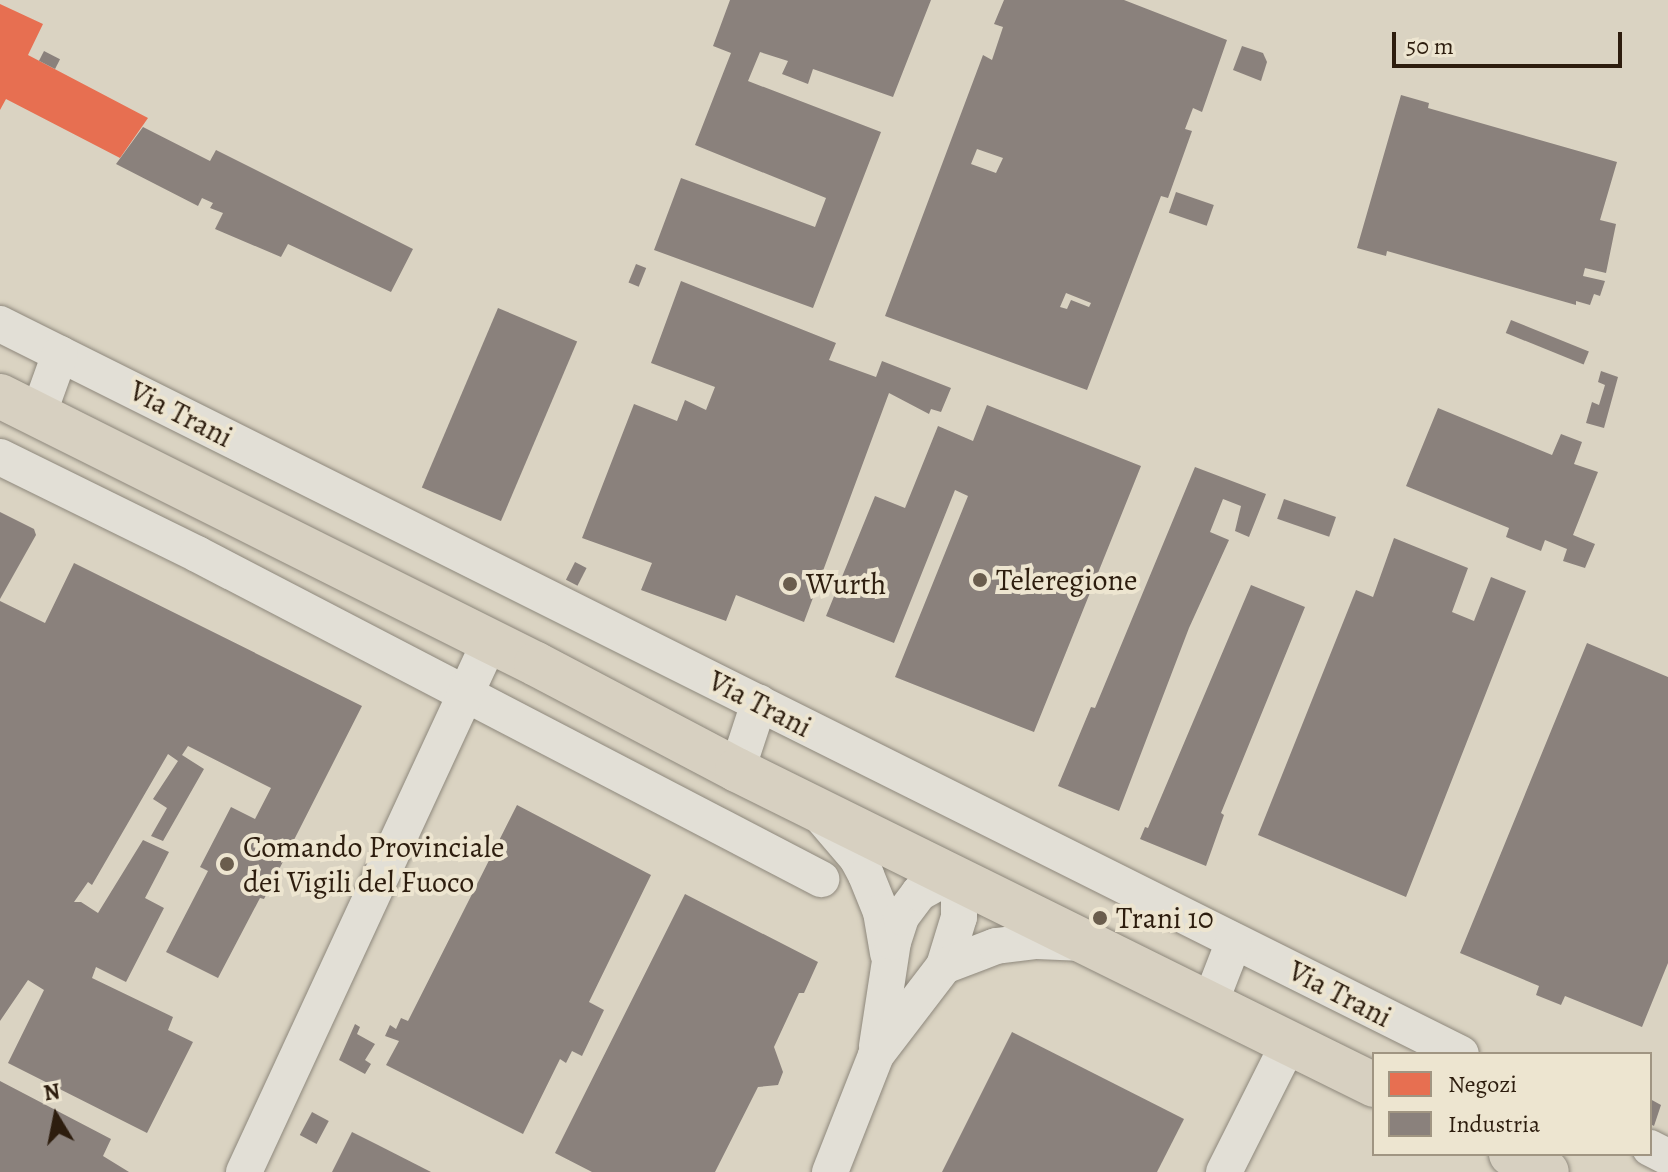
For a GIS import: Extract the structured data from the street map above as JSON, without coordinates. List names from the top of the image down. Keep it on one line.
{"streets":{"street":["Via Trani"]},"places":["Teleregione","Wurth","Comando Provinciale dei Vigili del Fuoco","Trani 10"],"legend":["Negozi","Industria"],"scale_bar":"50 m","north":"top"}
